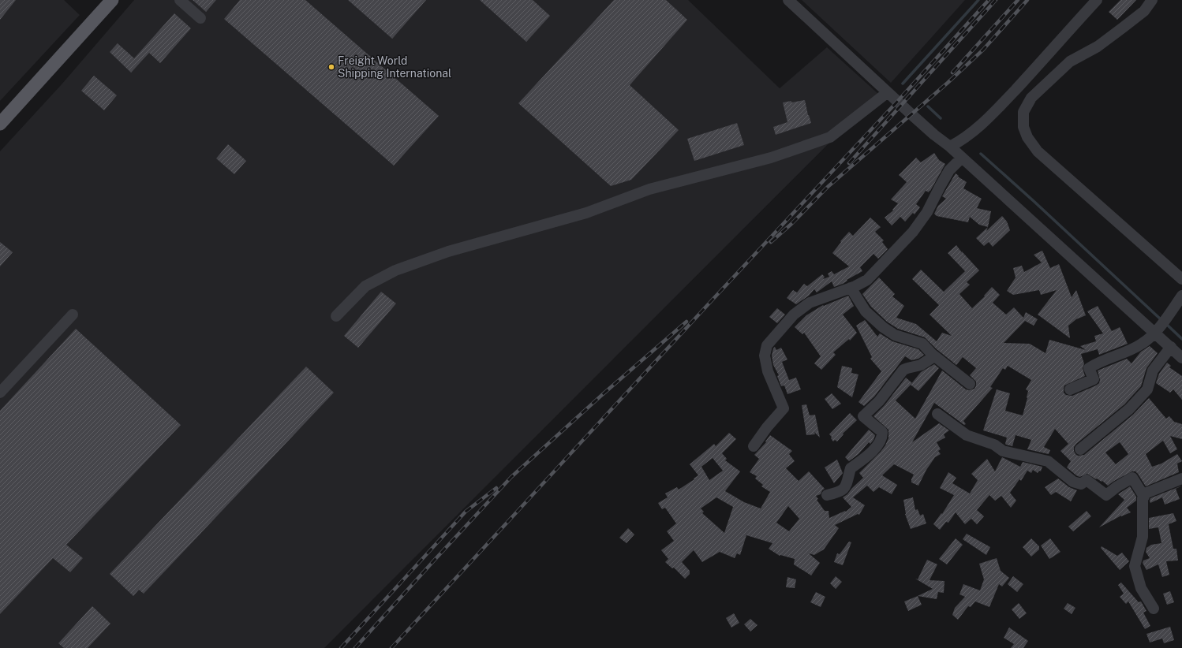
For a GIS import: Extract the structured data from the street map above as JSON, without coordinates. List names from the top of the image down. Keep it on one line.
{"places":["Freight World Shipping International"]}
